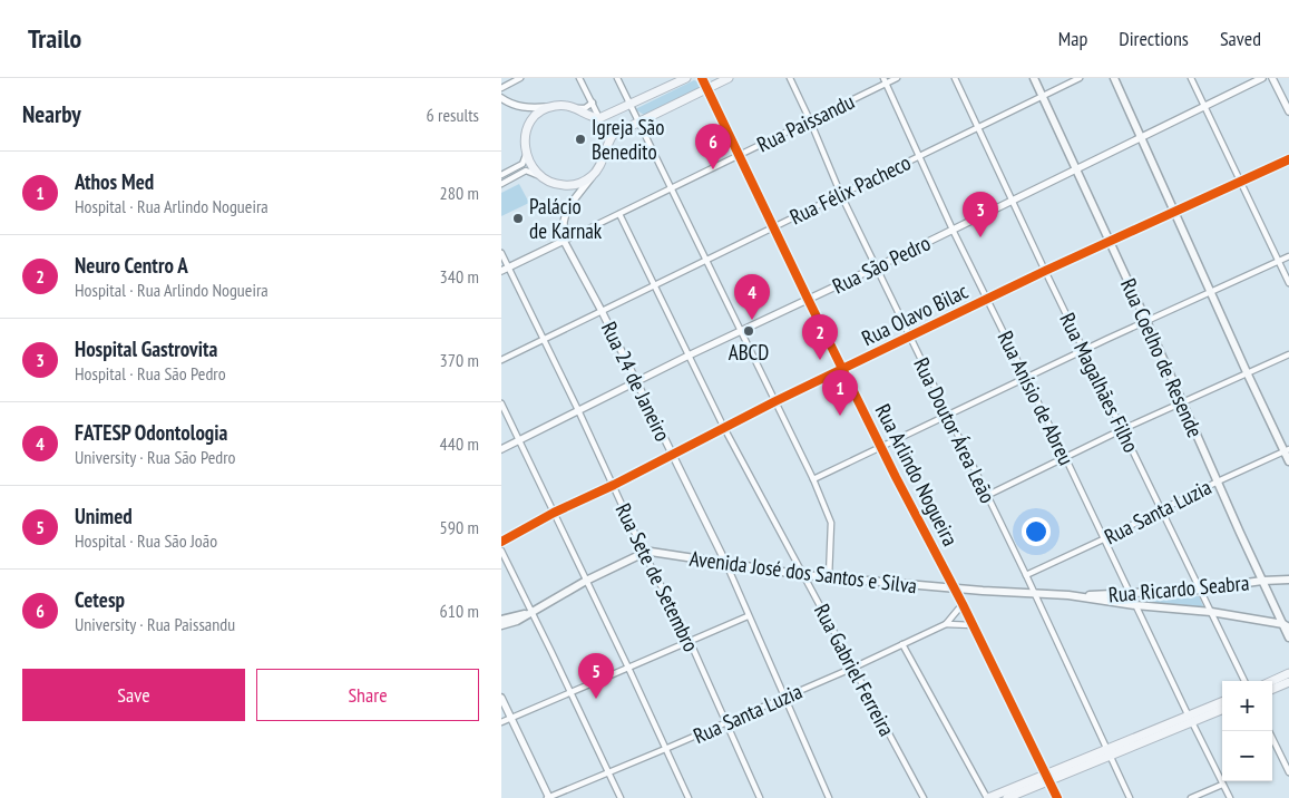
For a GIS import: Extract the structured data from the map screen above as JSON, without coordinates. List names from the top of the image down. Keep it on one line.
{"streets":{"main road":["Rua Coelho de Resende","Avenida José dos Santos e Silva","Rua Ricardo Seabra"],"street":["Rua Paissandu","Rua Félix Pacheco","Rua São Pedro","Rua Olavo Bilac","Rua 24 de Janeiro","Rua Magalhães Filho","Rua Anísio de Abreu","Rua Doutor Área Leão","Rua Arlindo Nogueira","Rua Santa Luzia","Rua Sete de Setembro","Rua Gabriel Ferreira"]},"crossings":[["Rua Paissandu","Rua 24 de Janeiro"],["Rua Paissandu","Rua Anísio de Abreu"],["Rua Paissandu","Rua Doutor Área Leão"],["Rua Paissandu","Rua Arlindo Nogueira"],["Rua Paissandu","Rua Gabriel Ferreira"],["Rua Félix Pacheco","Rua Coelho de Resende"],["Rua Félix Pacheco","Rua 24 de Janeiro"],["Rua Félix Pacheco","Rua Magalhães Filho"],["Rua Félix Pacheco","Rua Anísio de Abreu"],["Rua Félix Pacheco","Rua Doutor Área Leão"],["Rua Félix Pacheco","Rua Arlindo Nogueira"],["Rua Félix Pacheco","Rua Sete de Setembro"],["Rua Félix Pacheco","Rua Gabriel Ferreira"],["Rua São Pedro","Rua Coelho de Resende"],["Rua São Pedro","Rua 24 de Janeiro"],["Rua São Pedro","Rua Magalhães Filho"],["Rua São Pedro","Rua Anísio de Abreu"],["Rua São Pedro","Rua Doutor Área Leão"],["Rua São Pedro","Rua Arlindo Nogueira"],["Rua São Pedro","Rua Sete de Setembro"],["Rua São Pedro","Rua Gabriel Ferreira"],["Rua Olavo Bilac","Rua Coelho de Resende"],["Rua Olavo Bilac","Rua 24 de Janeiro"],["Rua Olavo Bilac","Rua Magalhães Filho"],["Rua Olavo Bilac","Rua Anísio de Abreu"],["Rua Olavo Bilac","Rua Doutor Área Leão"],["Rua Olavo Bilac","Rua Arlindo Nogueira"],["Rua Olavo Bilac","Rua Sete de Setembro"],["Rua Olavo Bilac","Rua Gabriel Ferreira"],["Rua Coelho de Resende","Rua Santa Luzia"],["Rua Coelho de Resende","Avenida José dos Santos e Silva"],["Rua Coelho de Resende","Rua Ricardo Seabra"],["Rua 24 de Janeiro","Rua Santa Luzia"],["Rua 24 de Janeiro","Avenida José dos Santos e Silva"],["Rua Magalhães Filho","Rua Santa Luzia"],["Rua Magalhães Filho","Avenida José dos Santos e Silva"],["Rua Magalhães Filho","Rua Ricardo Seabra"],["Rua Anísio de Abreu","Rua Santa Luzia"],["Rua Anísio de Abreu","Avenida José dos Santos e Silva"],["Rua Anísio de Abreu","Rua Ricardo Seabra"],["Rua Doutor Área Leão","Rua Santa Luzia"],["Rua Doutor Área Leão","Avenida José dos Santos e Silva"],["Rua Arlindo Nogueira","Rua Santa Luzia"],["Rua Arlindo Nogueira","Avenida José dos Santos e Silva"],["Rua Santa Luzia","Rua Sete de Setembro"],["Rua Santa Luzia","Rua Gabriel Ferreira"],["Avenida José dos Santos e Silva","Rua Sete de Setembro"],["Avenida José dos Santos e Silva","Rua Ricardo Seabra"],["Avenida José dos Santos e Silva","Rua Gabriel Ferreira"]],"places":["Igreja São Benedito","Palácio de Karnak","ABCD"],"page":{"header":"Trailo","nav":["Map","Directions","Saved"],"heading":["Nearby","6 results"],"pins":["6","3","4","2","1","5"],"list":[{"mark":"1","name":"Athos Med","note":"Hospital · Rua Arlindo Nogueira","value":"280 m"},{"mark":"2","name":"Neuro Centro A","note":"Hospital · Rua Arlindo Nogueira","value":"340 m"},{"mark":"3","name":"Hospital Gastrovita","note":"Hospital · Rua São Pedro","value":"370 m"},{"mark":"4","name":"FATESP Odontologia","note":"University · Rua São Pedro","value":"440 m"},{"mark":"5","name":"Unimed","note":"Hospital · Rua São João","value":"590 m"},{"mark":"6","name":"Cetesp","note":"University · Rua Paissandu","value":"610 m"}],"buttons":["Save","Share"],"map_buttons":["+","−"]}}
